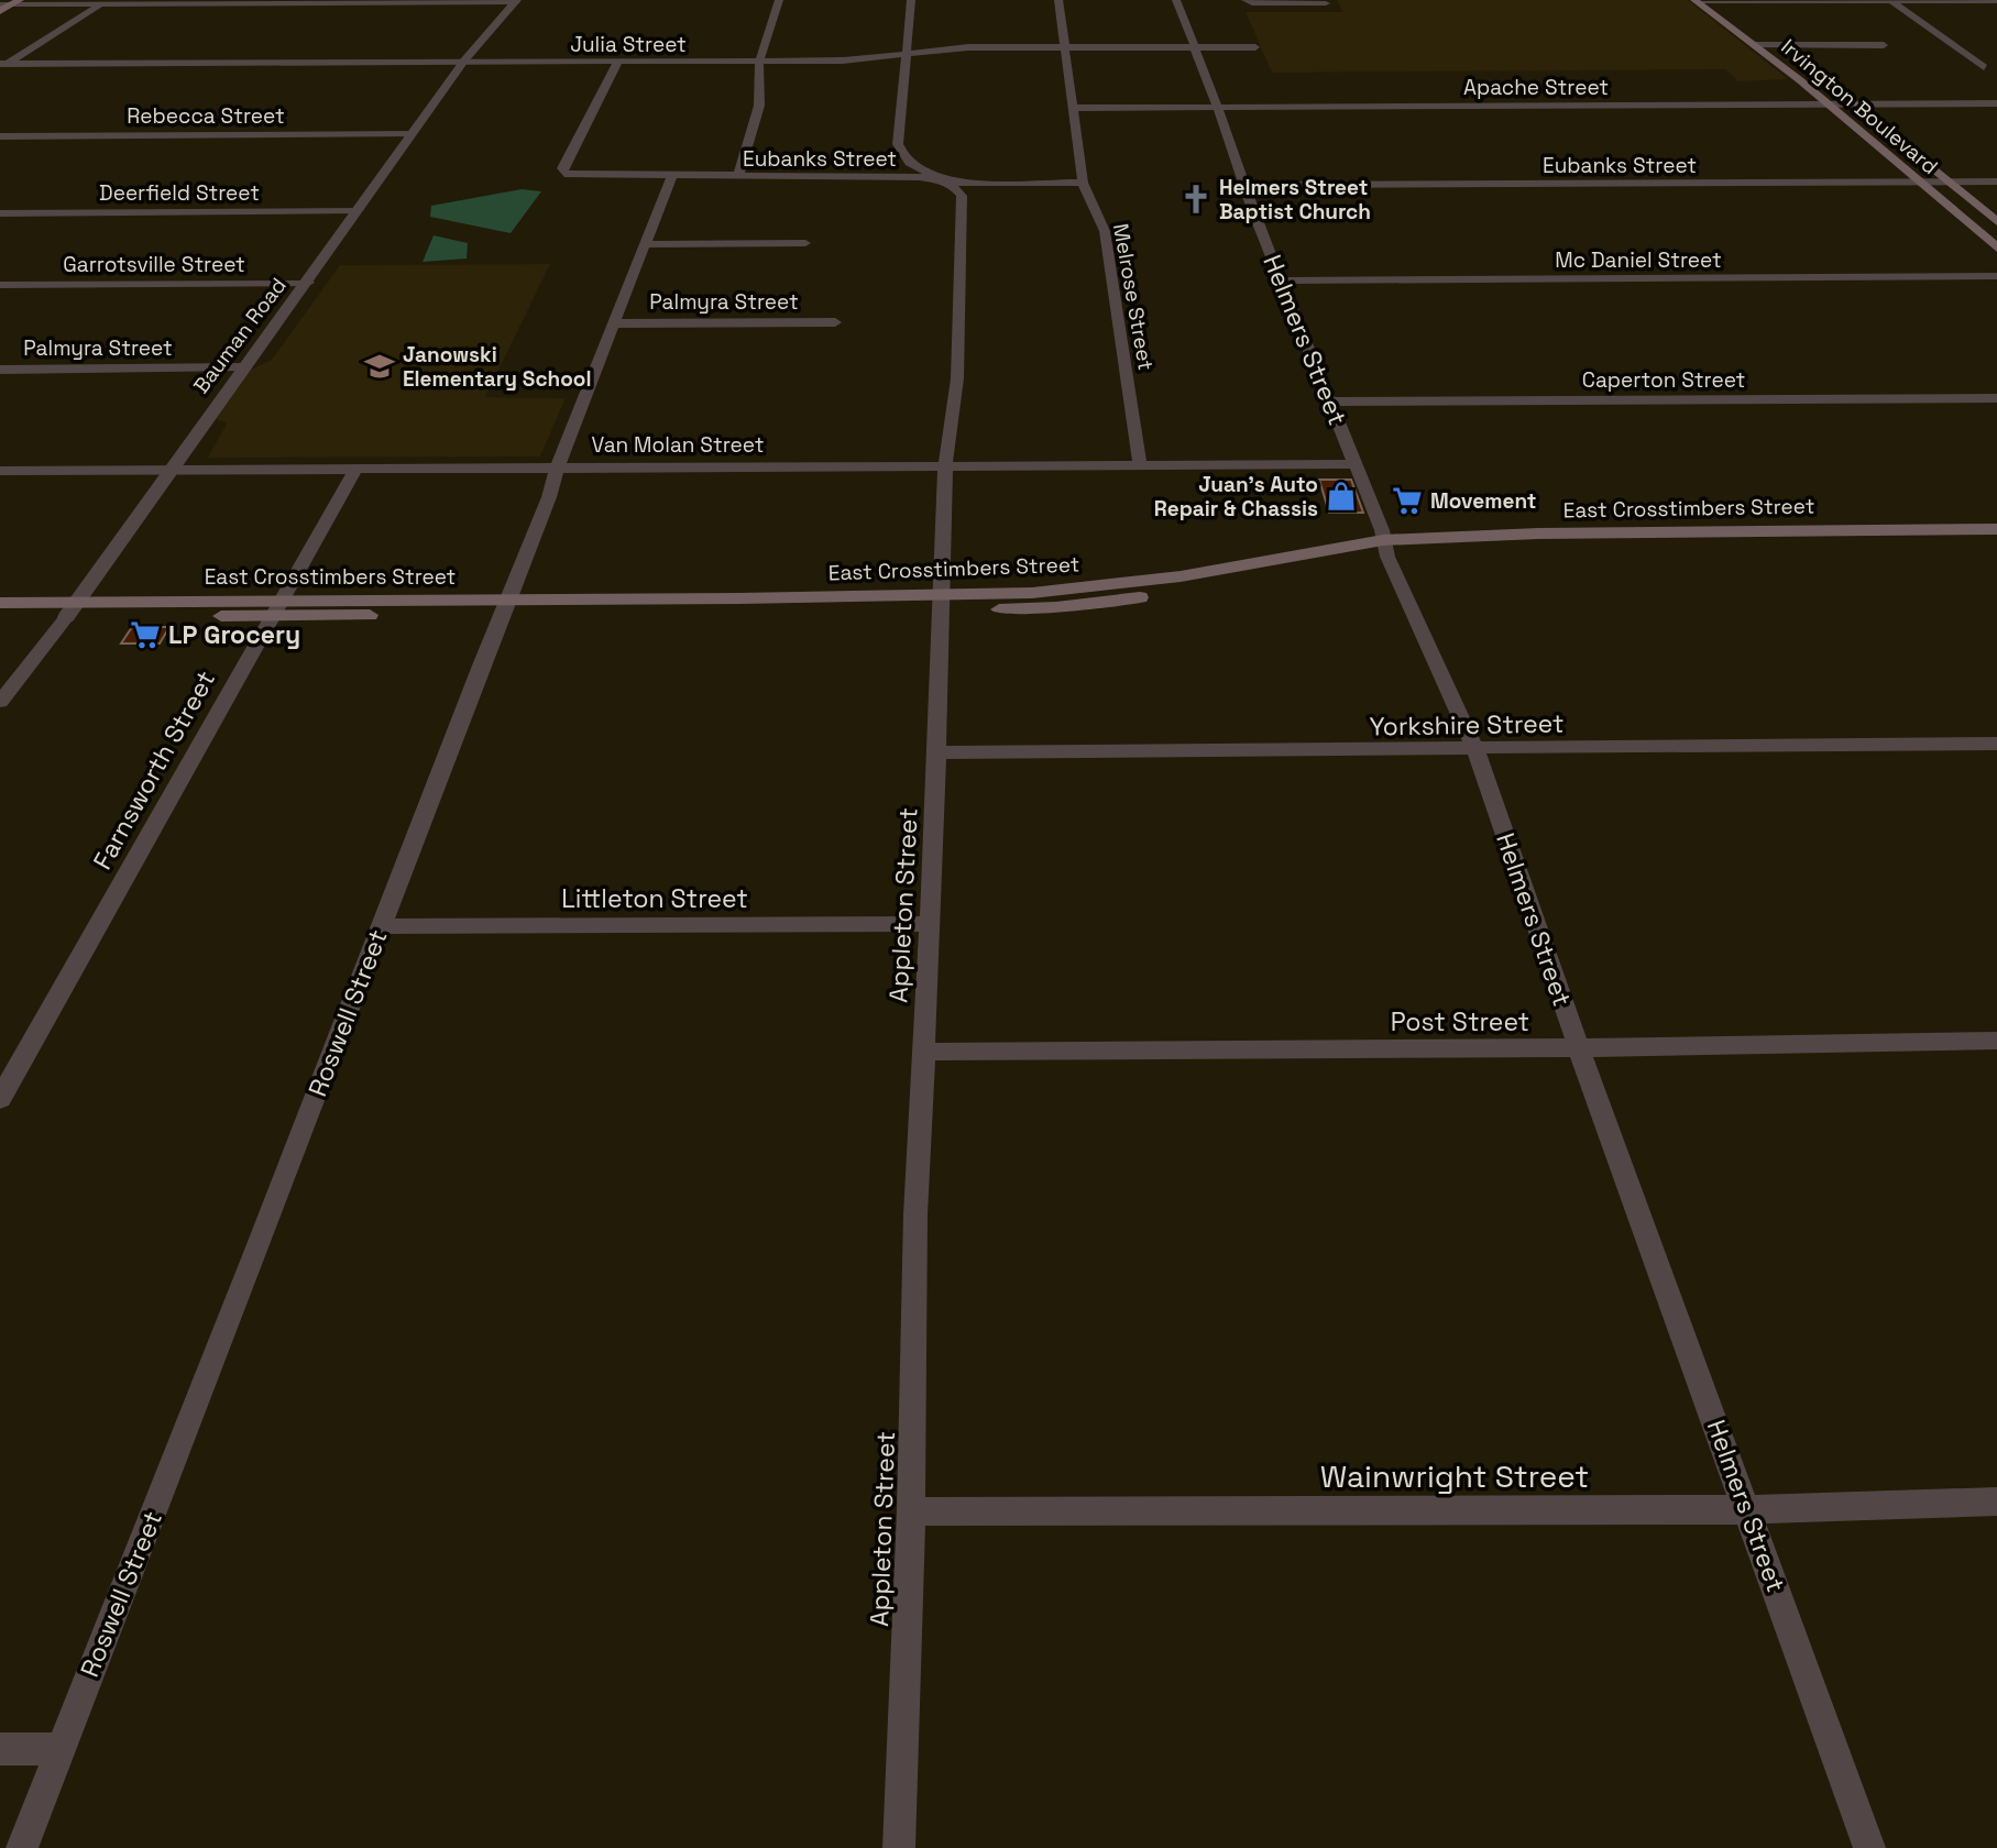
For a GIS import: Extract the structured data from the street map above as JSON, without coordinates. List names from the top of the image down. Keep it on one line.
{"streets":{"main road":["Irvington Boulevard","East Crosstimbers Street"],"street":["Julia Street","Apache Street","Rebecca Street","Eubanks Street","Deerfield Street","Mc Daniel Street","Garrotsville Street","Melrose Street","Palmyra Street","Bauman Road","Helmers Street","Caperton Street","Van Molan Street","Yorkshire Street","Farnsworth Street","Littleton Street","Appleton Street","Roswell Street","Post Street","Wainwright Street"]},"crossings":[["Julia Street","Eubanks Street"],["Julia Street","Bauman Road"],["Apache Street","Irvington Boulevard"],["Apache Street","Melrose Street"],["Apache Street","Helmers Street"],["Irvington Boulevard","Eubanks Street"],["Rebecca Street","Bauman Road"],["Eubanks Street","Melrose Street"],["Eubanks Street","Helmers Street"],["Eubanks Street","Appleton Street"],["Eubanks Street","Roswell Street"],["Deerfield Street","Bauman Road"],["Mc Daniel Street","Helmers Street"],["Garrotsville Street","Bauman Road"],["Melrose Street","Van Molan Street"],["Palmyra Street","Bauman Road"],["Palmyra Street","Roswell Street"],["Bauman Road","Van Molan Street"],["Bauman Road","East Crosstimbers Street"],["Helmers Street","Caperton Street"],["Helmers Street","Van Molan Street"],["Helmers Street","East Crosstimbers Street"],["Helmers Street","Yorkshire Street"],["Helmers Street","Post Street"],["Helmers Street","Wainwright Street"],["Van Molan Street","Farnsworth Street"],["Van Molan Street","Appleton Street"],["Van Molan Street","Roswell Street"],["East Crosstimbers Street","Farnsworth Street"],["East Crosstimbers Street","Appleton Street"],["East Crosstimbers Street","Roswell Street"],["Yorkshire Street","Appleton Street"],["Littleton Street","Appleton Street"],["Littleton Street","Roswell Street"],["Appleton Street","Post Street"],["Appleton Street","Wainwright Street"]],"places":{"church":["Helmers Street Baptist Church"],"school or university":["Janowski Elementary School"],"shop":["Juan's Auto Repair & Chassis"],"supermarket":["Movement","LP Grocery"]}}
